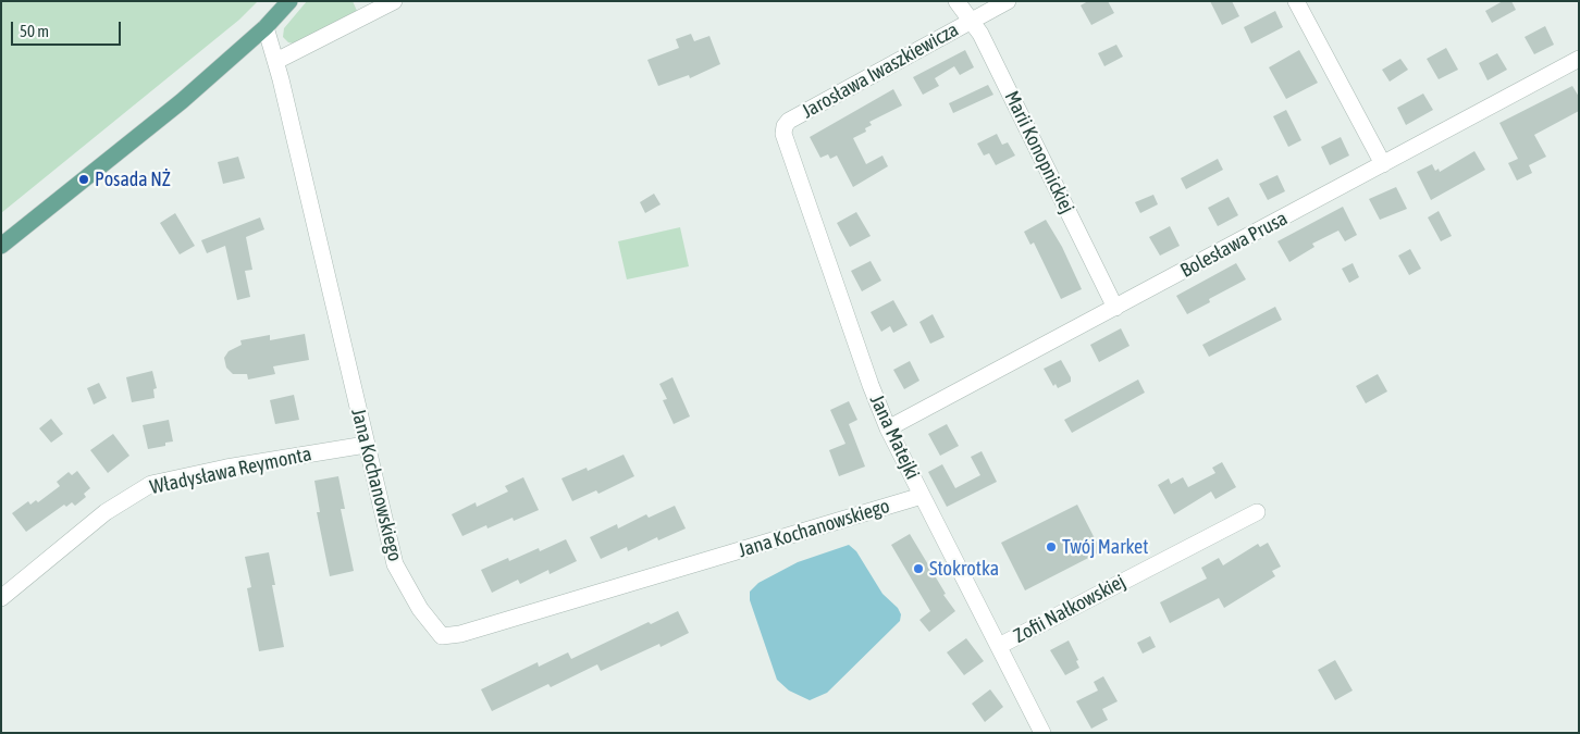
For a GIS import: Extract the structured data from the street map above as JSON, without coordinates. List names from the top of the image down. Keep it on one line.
{"streets":{"street":["Jarosława Iwaszkiewicza","Marii Konopnickiej","Bolesława Prusa","Jana Matejki","Władysława Reymonta","Jana Kochanowskiego","Zofii Nałkowskiej"]},"crossings":[["Jarosława Iwaszkiewicza","Marii Konopnickiej"],["Jarosława Iwaszkiewicza","Jana Matejki"],["Marii Konopnickiej","Bolesława Prusa"],["Bolesława Prusa","Jana Matejki"],["Jana Matejki","Jana Kochanowskiego"],["Jana Matejki","Zofii Nałkowskiej"],["Władysława Reymonta","Jana Kochanowskiego"]],"places":["Posada NŻ","Twój Market","Stokrotka"],"scale_bar":"50 m"}
